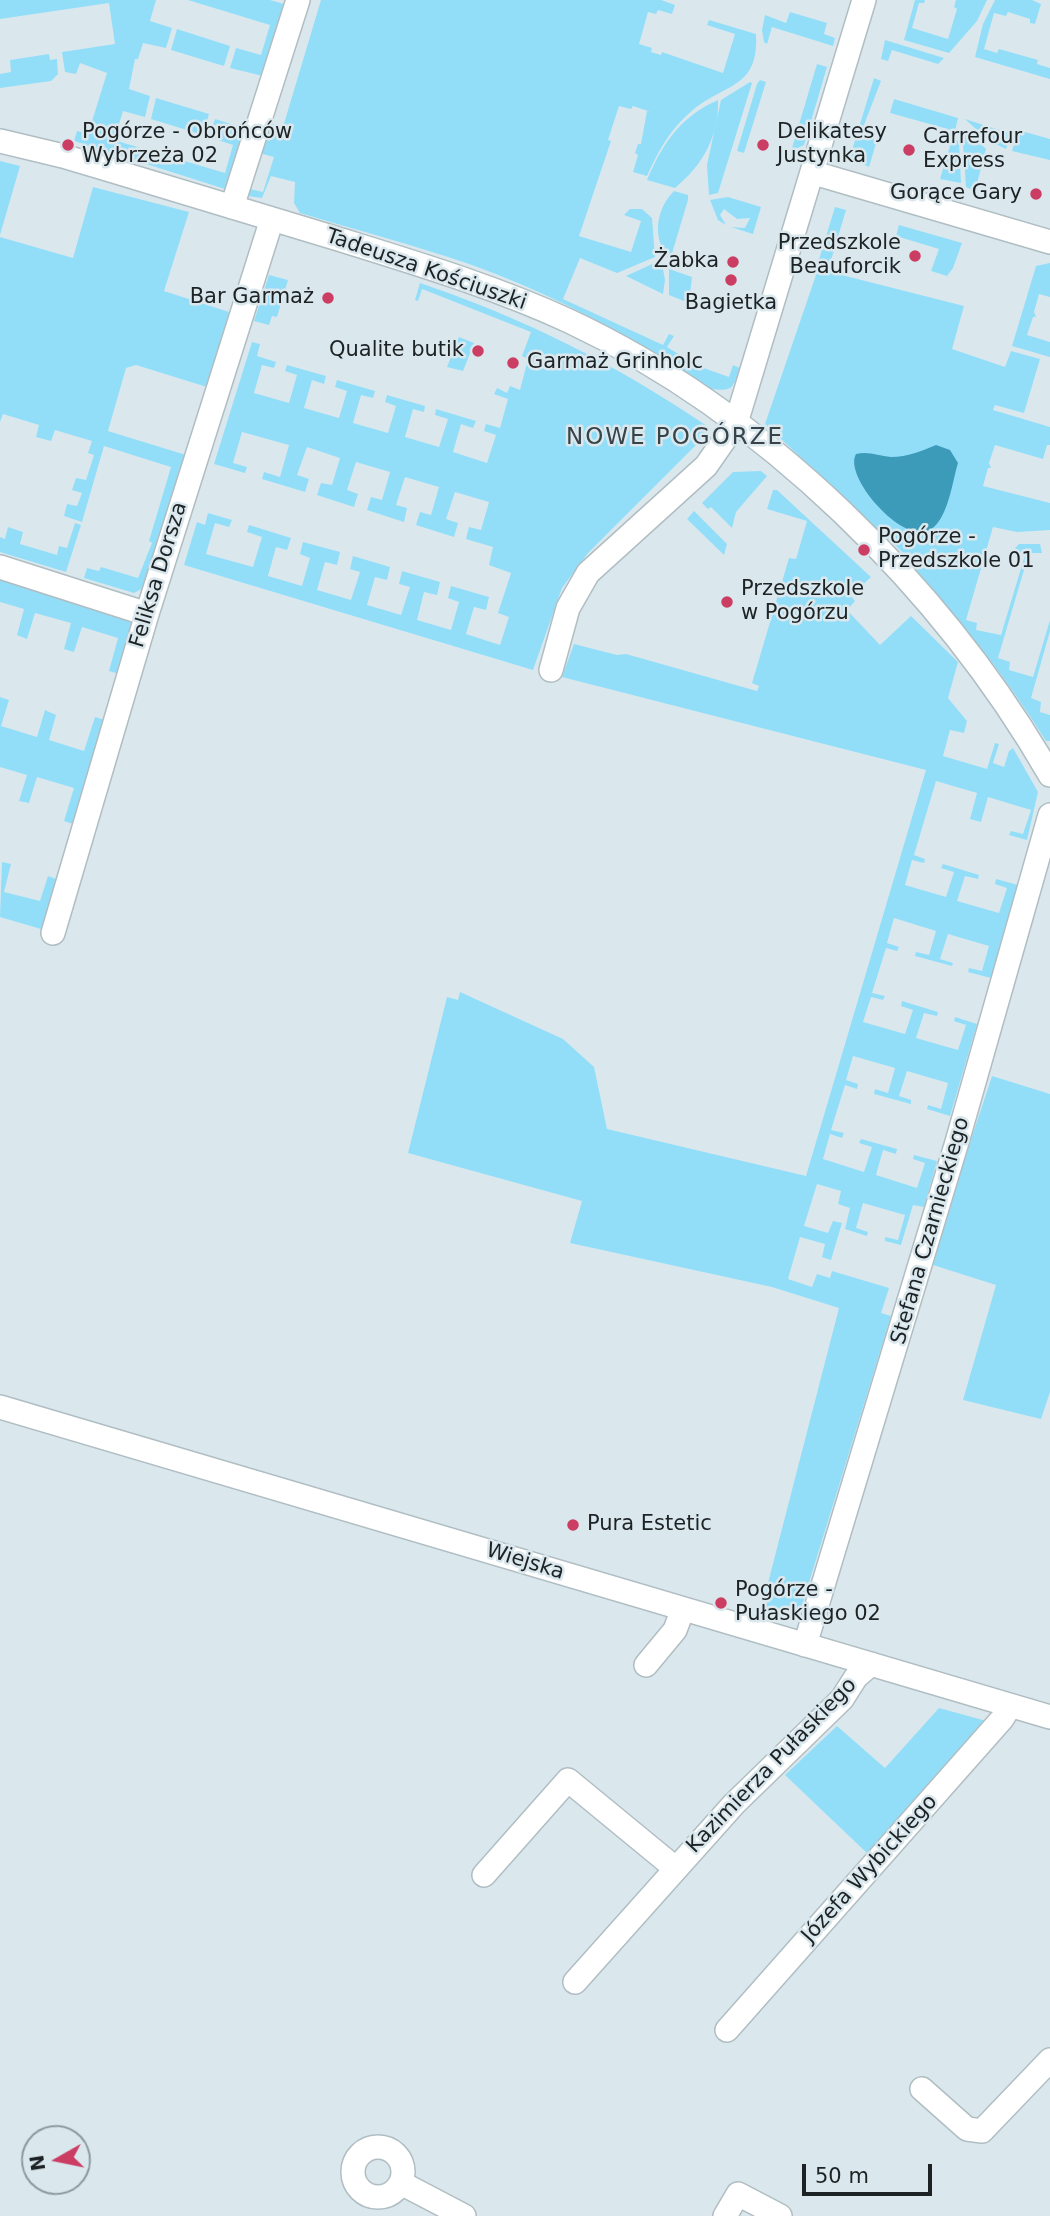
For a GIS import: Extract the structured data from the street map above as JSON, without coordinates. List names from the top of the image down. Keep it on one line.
{"streets":{"street":["Tadeusza Kościuszki","Feliksa Dorsza","Stefana Czarnieckiego","Wiejska","Kazimierza Pułaskiego","Józefa Wybickiego"]},"crossings":[["Tadeusza Kościuszki","Feliksa Dorsza"],["Stefana Czarnieckiego","Wiejska"],["Wiejska","Kazimierza Pułaskiego"],["Wiejska","Józefa Wybickiego"]],"districts":["NOWE POGÓRZE"],"places":["Pogórze - Obrońców Wybrzeża 02","Delikatesy Justynka","Carrefour Express","Gorące Gary","Przedszkole Beauforcik","Żabka","Bagietka","Bar Garmaż","Qualite butik","Garmaż Grinholc","Pogórze - Przedszkole 01","Przedszkole w Pogórzu","Pura Estetic","Pogórze - Pułaskiego 02"],"scale_bar":"50 m","north":"left"}
